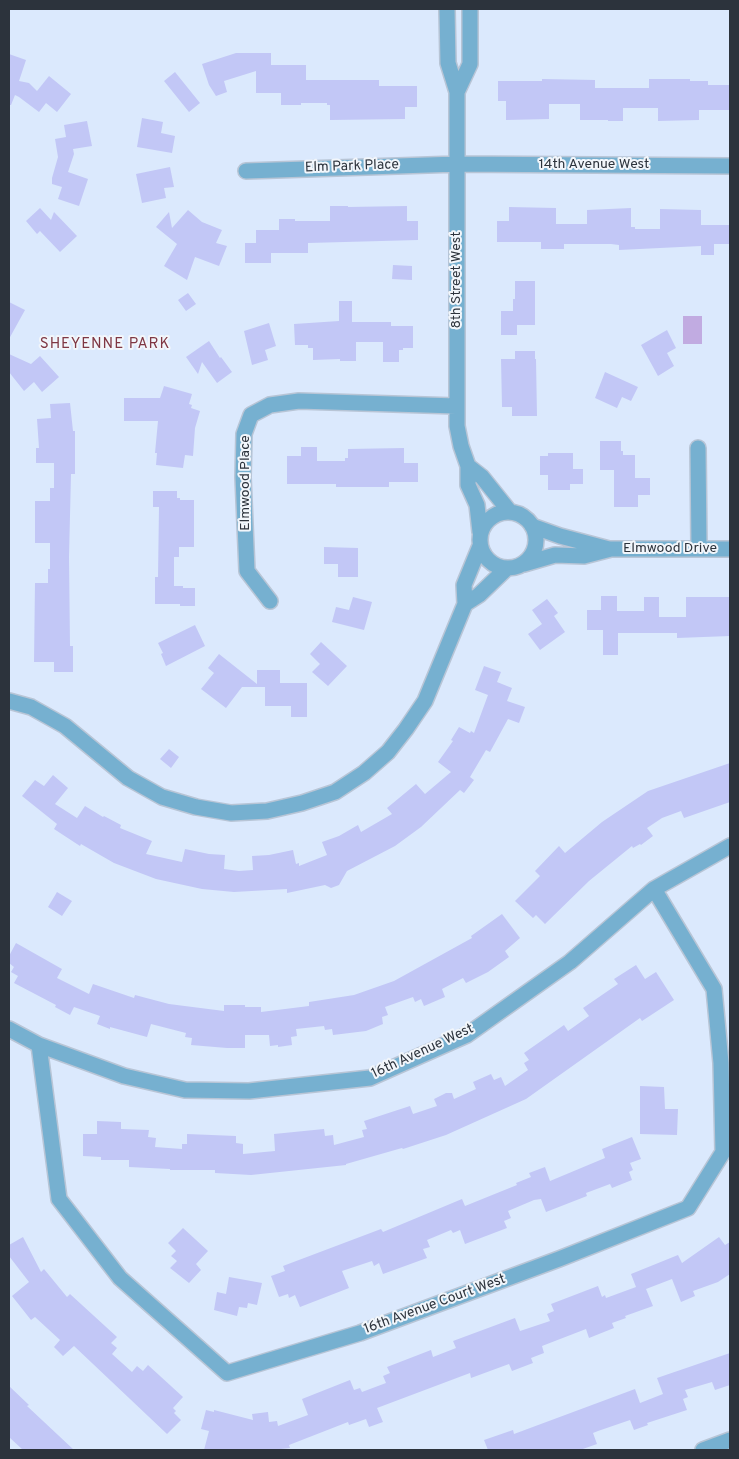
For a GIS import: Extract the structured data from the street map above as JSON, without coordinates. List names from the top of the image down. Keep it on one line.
{"streets":{"street":["14th Avenue West","Elm Park Place","8th Street West","Elmwood Place","Elmwood Drive","16th Avenue West","16th Avenue Court West"]},"crossings":[["14th Avenue West","Elm Park Place"],["14th Avenue West","8th Street West"],["Elm Park Place","8th Street West"],["8th Street West","Elmwood Place"],["8th Street West","Elmwood Drive"],["16th Avenue West","16th Avenue Court West"]],"districts":["SHEYENNE PARK"]}
